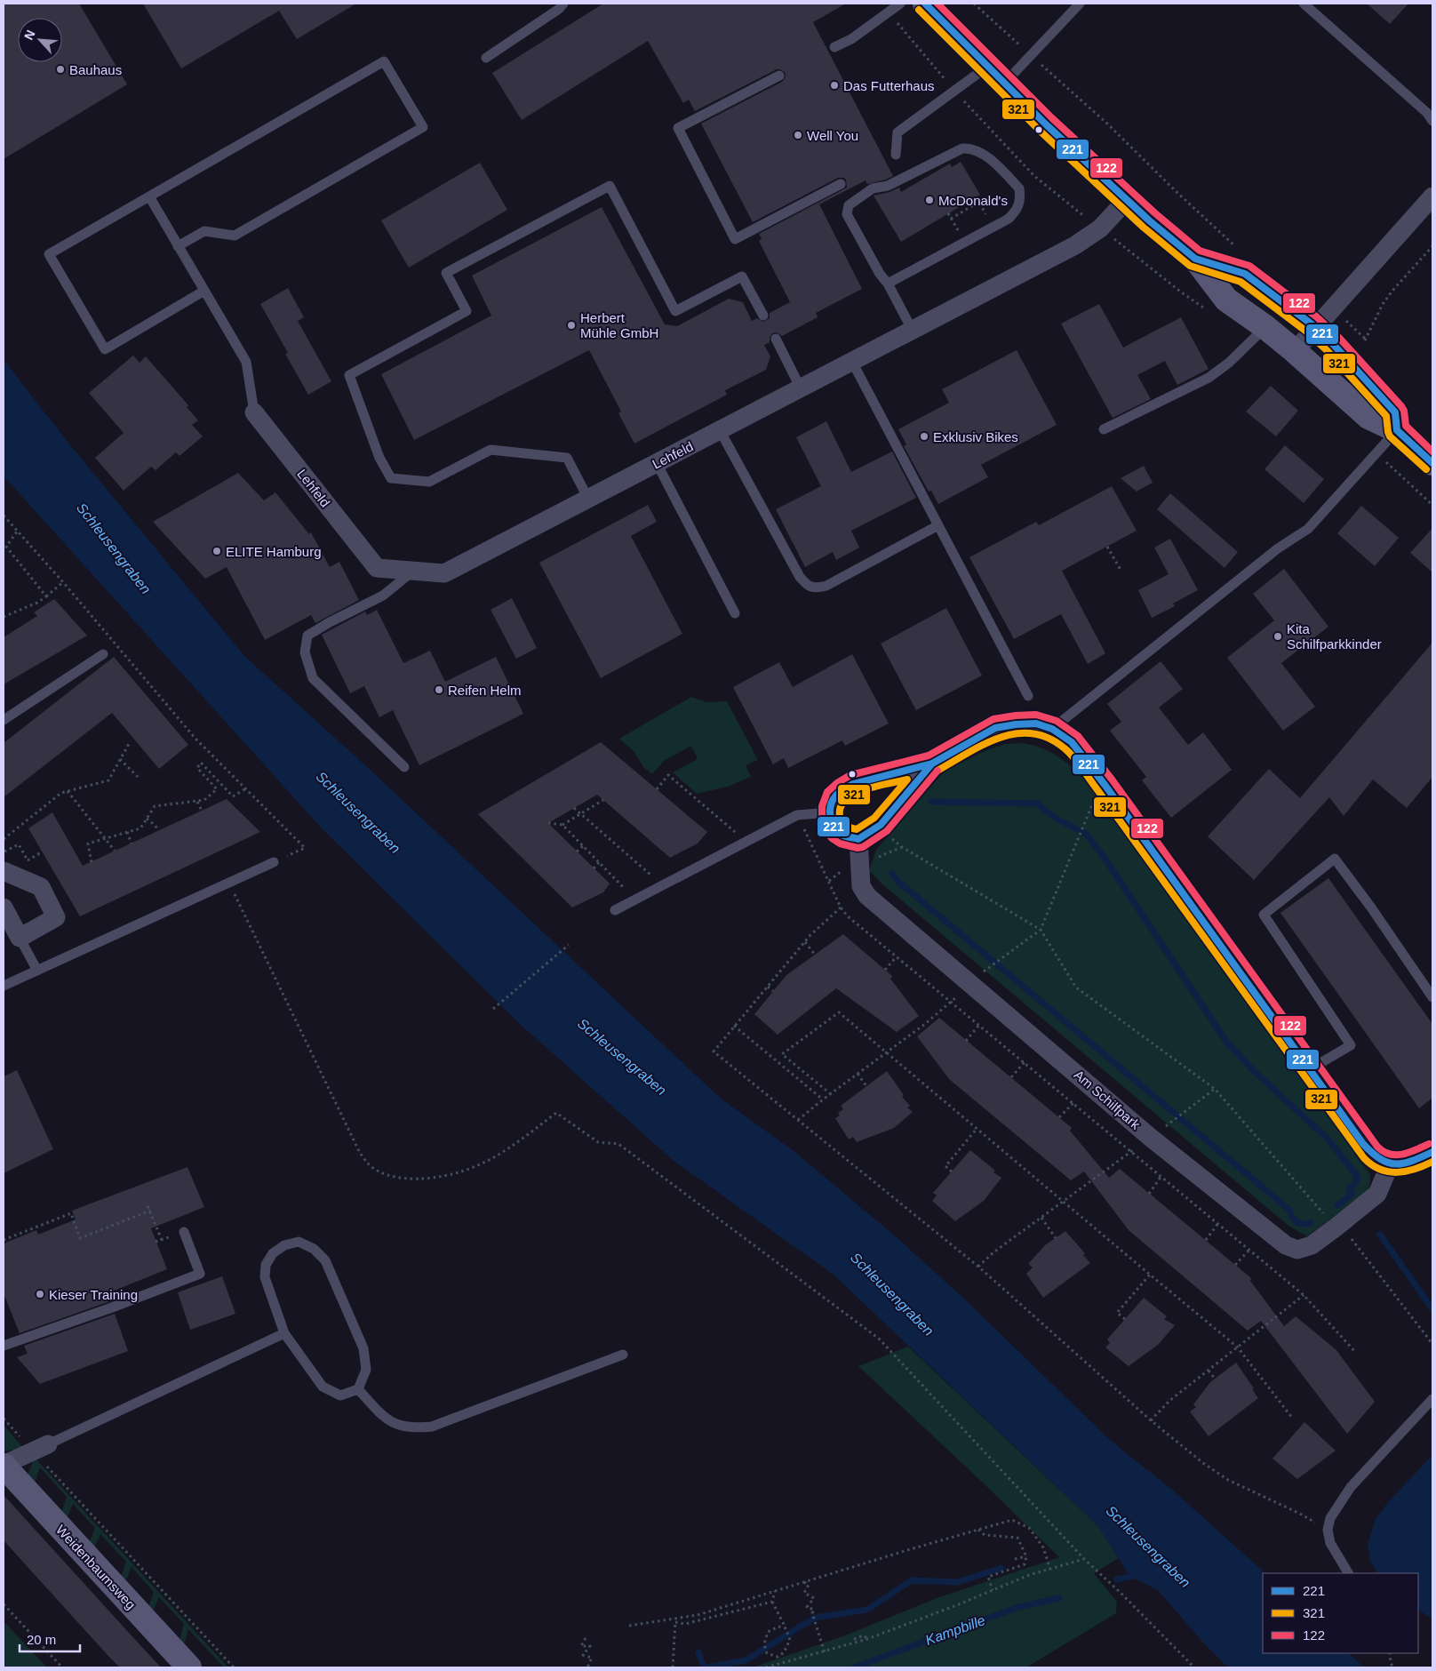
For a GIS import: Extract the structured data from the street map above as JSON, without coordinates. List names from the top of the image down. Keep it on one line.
{"streets":{"main road":["Weidenbaumsweg"],"street":["Lehfeld","Am Schilfpark"]},"water":["Schleusengraben","Kampbille"],"places":["Bauhaus","Das Futterhaus","Well You","McDonald's","Herbert Mühle GmbH","Exklusiv Bikes","ELITE Hamburg","Kita Schilfparkkinder","Reifen Helm","Kieser Training"],"lines":["transit line 221","transit line 122","transit line 321"],"legend":["221","321","122"],"scale_bar":"20 m","north":"top left"}
